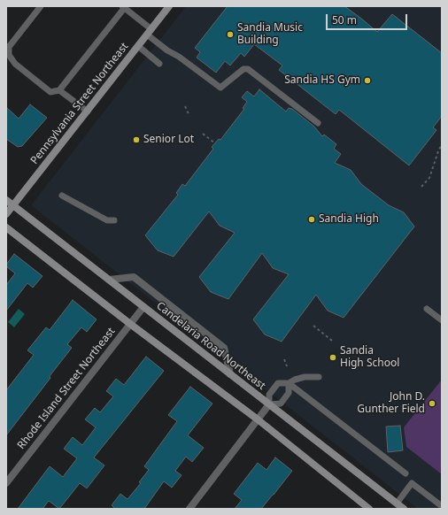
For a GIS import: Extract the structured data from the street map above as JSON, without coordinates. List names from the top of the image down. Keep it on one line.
{"streets":{"main road":["Pennsylvania Street Northeast","Candelaria Road Northeast"],"street":["Rhode Island Street Northeast"]},"crossings":[["Pennsylvania Street Northeast","Candelaria Road Northeast"],["Candelaria Road Northeast","Rhode Island Street Northeast"]],"places":["Sandia Music Building","Sandia HS Gym","Senior Lot","Sandia High","Sandia High School","John D. Gunther Field"],"scale_bar":"50 m"}
